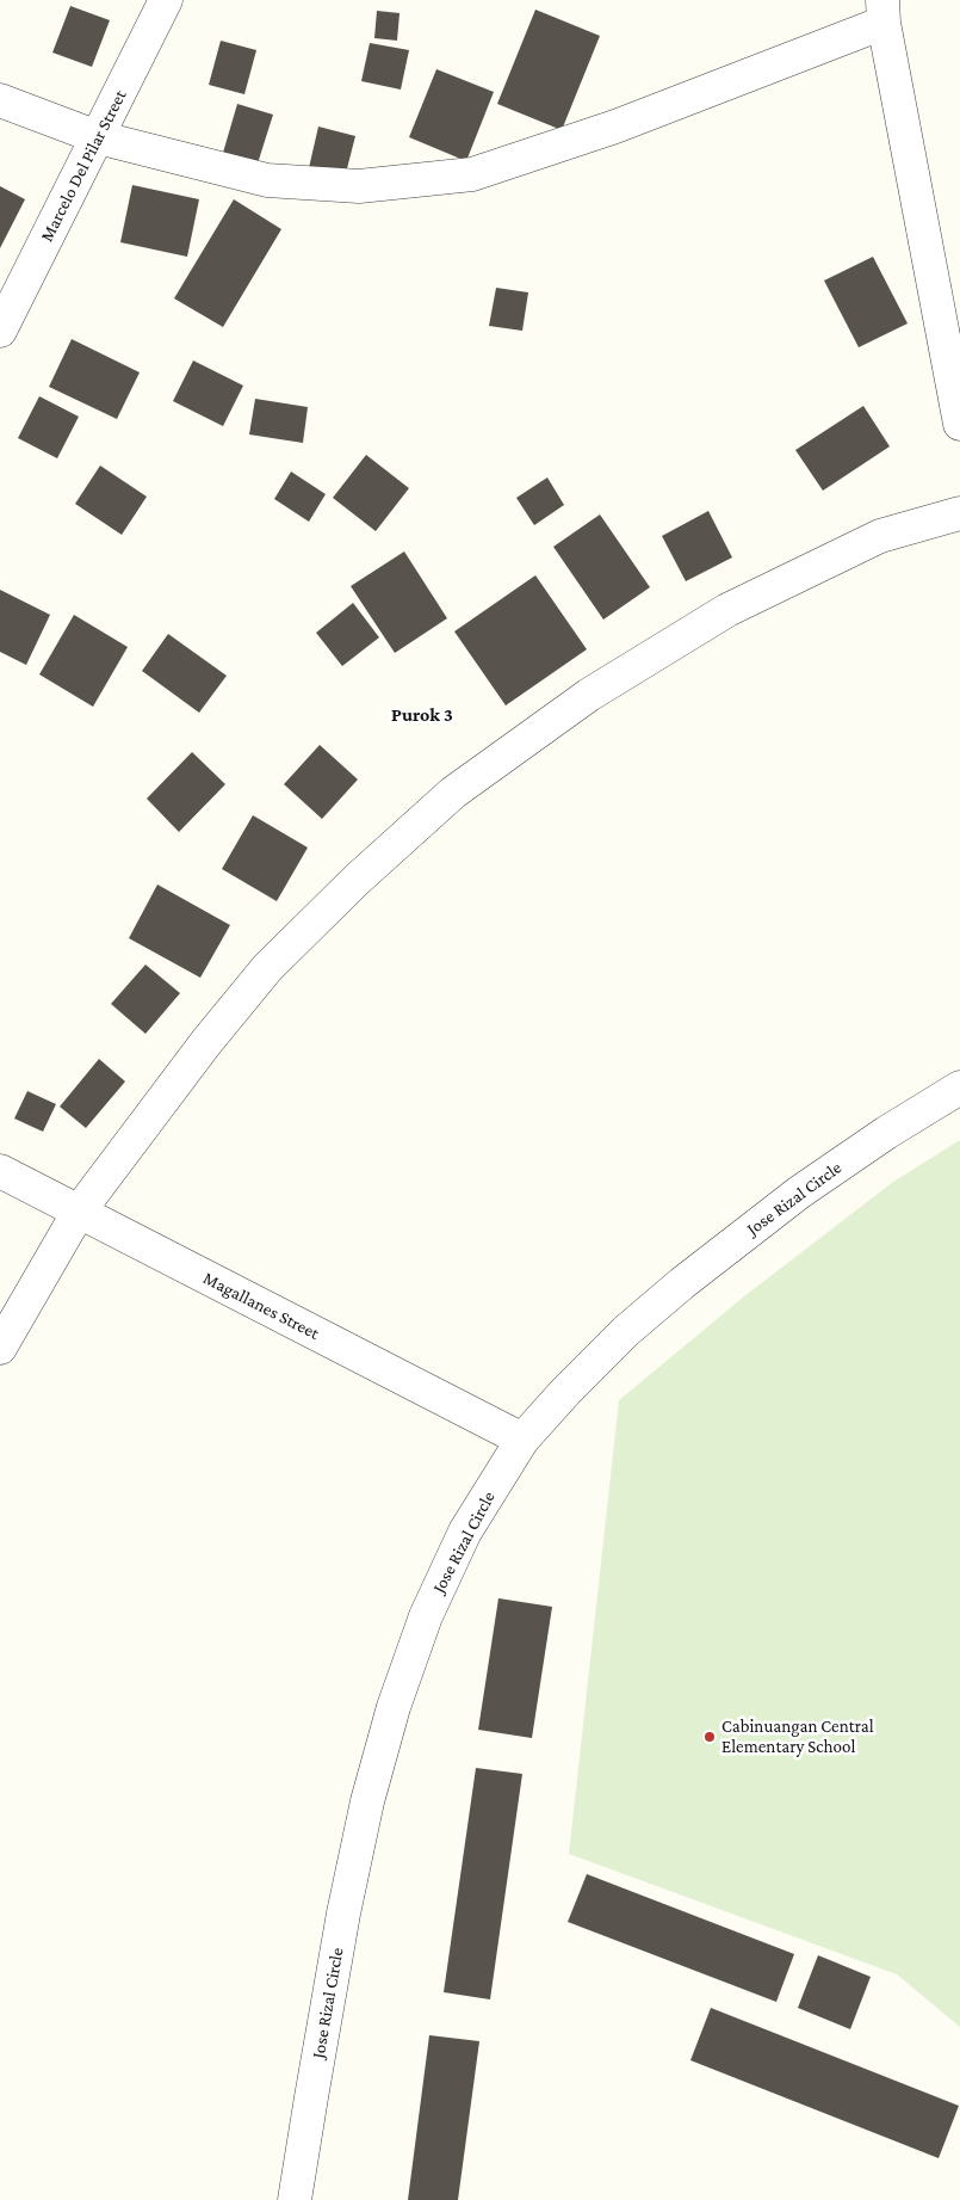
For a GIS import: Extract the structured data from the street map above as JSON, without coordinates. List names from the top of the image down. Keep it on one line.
{"streets":{"street":["Marcelo Del Pilar Street","Jose Rizal Circle","Magallanes Street"]},"crossings":[["Jose Rizal Circle","Magallanes Street"]],"districts":["Purok 3"],"places":["Cabinuangan Central Elementary School"]}
